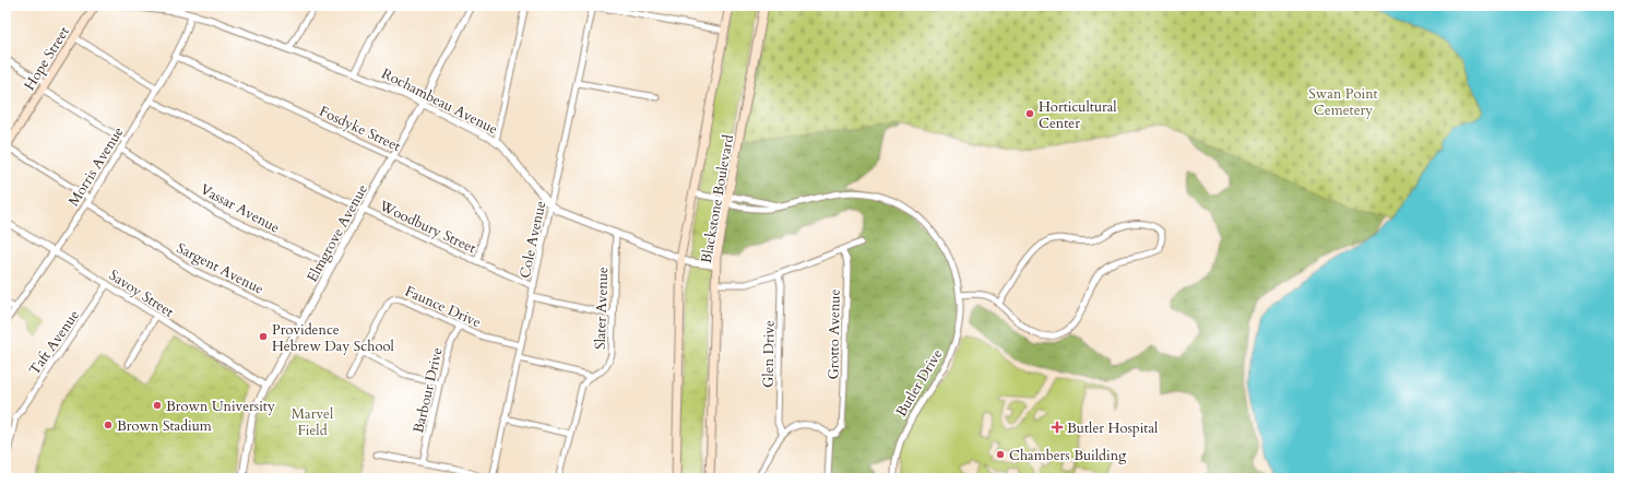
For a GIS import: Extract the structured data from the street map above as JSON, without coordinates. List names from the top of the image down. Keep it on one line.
{"streets":{"main road":["Hope Street","Blackstone Boulevard"],"street":["Rochambeau Avenue","Fosdyke Street","Morris Avenue","Vassar Avenue","Woodbury Street","Elmgrove Avenue","Cole Avenue","Sargent Avenue","Savoy Street","Faunce Drive","Slater Avenue","Grotto Avenue","Taft Avenue","Glen Drive","Butler Drive","Barbour Drive"]},"crossings":[["Hope Street","Sargent Avenue"],["Rochambeau Avenue","Morris Avenue"],["Rochambeau Avenue","Blackstone Boulevard"],["Rochambeau Avenue","Elmgrove Avenue"],["Rochambeau Avenue","Cole Avenue"],["Rochambeau Avenue","Slater Avenue"],["Fosdyke Street","Morris Avenue"],["Fosdyke Street","Woodbury Street"],["Fosdyke Street","Elmgrove Avenue"],["Morris Avenue","Vassar Avenue"],["Morris Avenue","Woodbury Street"],["Morris Avenue","Sargent Avenue"],["Morris Avenue","Savoy Street"],["Blackstone Boulevard","Butler Drive"],["Vassar Avenue","Elmgrove Avenue"],["Woodbury Street","Elmgrove Avenue"],["Woodbury Street","Cole Avenue"],["Elmgrove Avenue","Sargent Avenue"],["Elmgrove Avenue","Savoy Street"],["Cole Avenue","Faunce Drive"],["Savoy Street","Taft Avenue"],["Faunce Drive","Barbour Drive"]],"parks":["Swan Point Cemetery","Marvel Field"],"places":{"other":["Horticultural Center","Providence Hebrew Day School","Brown University","Brown Stadium","Chambers Building"],"health":["Butler Hospital"]}}
